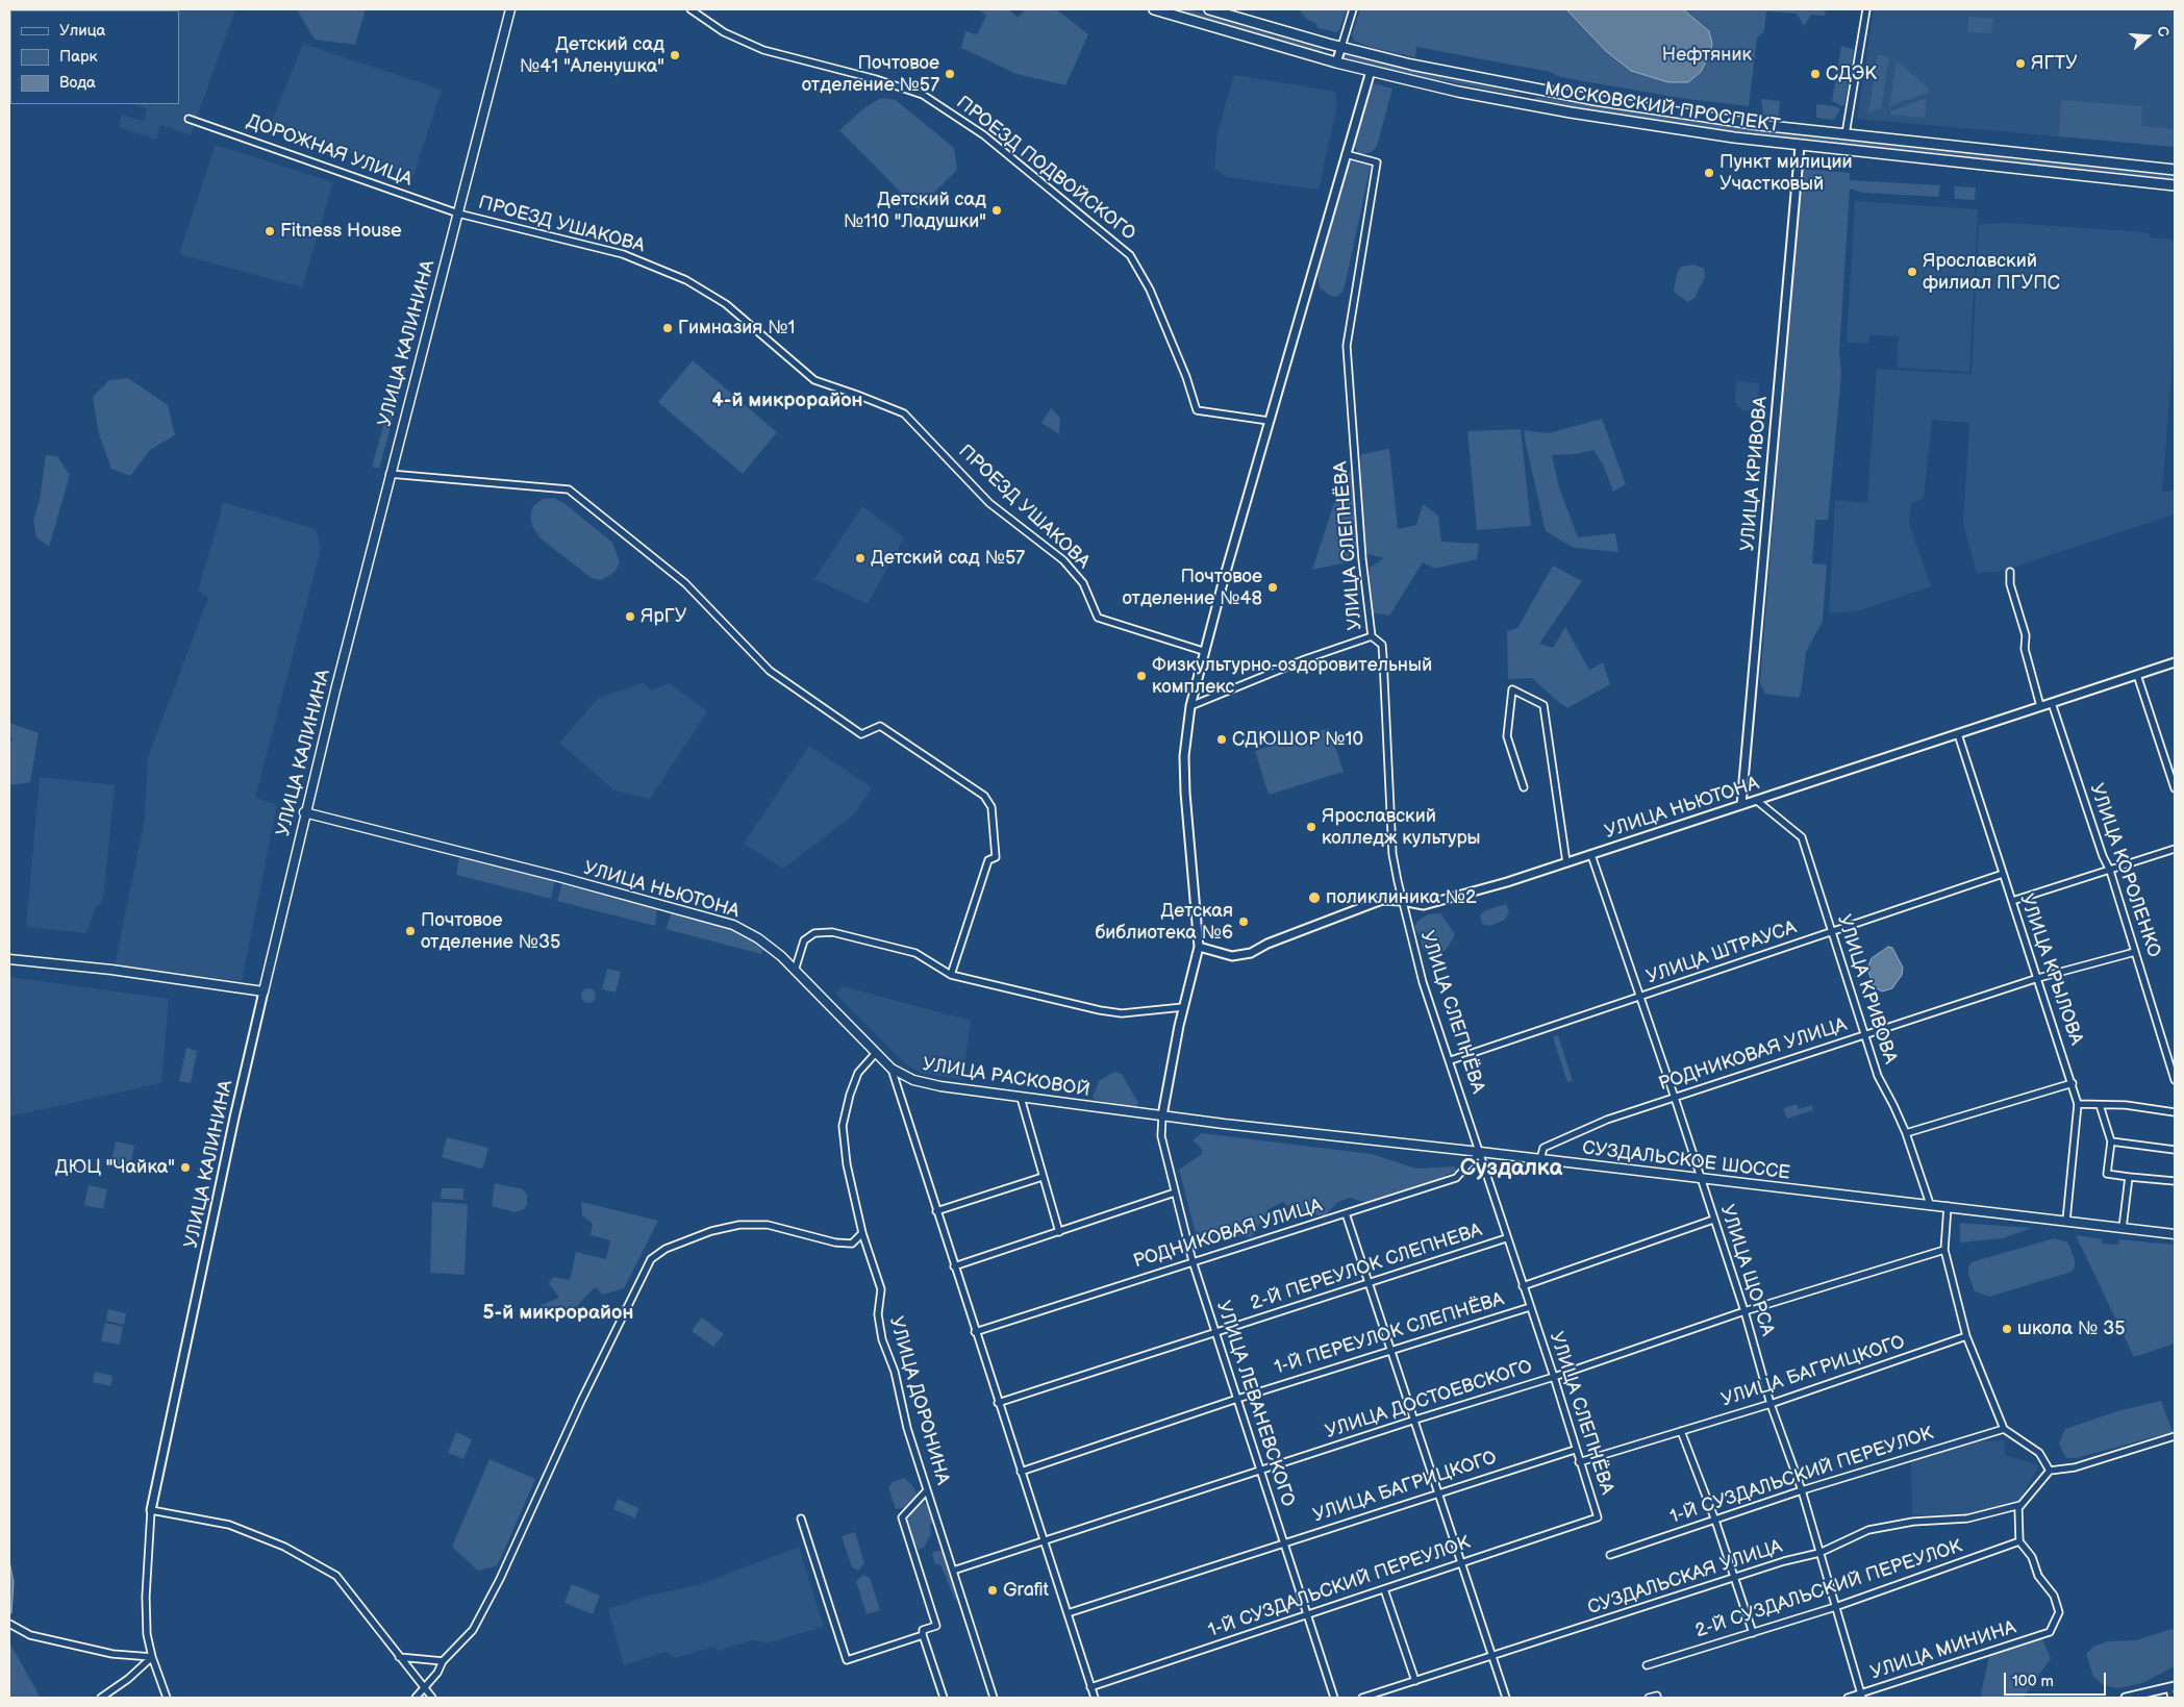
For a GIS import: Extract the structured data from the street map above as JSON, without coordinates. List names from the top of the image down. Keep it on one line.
{"streets":{"main road":["МОСКОВСКИЙ ПРОСПЕКТ","УЛИЦА КАЛИНИНА","УЛИЦА НЬЮТОНА","УЛИЦА РАСКОВОЙ","СУЗДАЛЬСКОЕ ШОССЕ"],"street":["ДОРОЖНАЯ УЛИЦА","ПРОЕЗД ПОДВОЙСКОГО","ПРОЕЗД УШАКОВА","УЛИЦА КРИВОВА","УЛИЦА СЛЕПНЁВА","УЛИЦА КОРОЛЕНКО","УЛИЦА ШТРАУСА","УЛИЦА КРЫЛОВА","РОДНИКОВАЯ УЛИЦА","2-Й ПЕРЕУЛОК СЛЕПНЕВА","УЛИЦА ЩОРСА","1-Й ПЕРЕУЛОК СЛЕПНЁВА","УЛИЦА БАГРИЦКОГО","УЛИЦА ДОСТОЕВСКОГО","УЛИЦА ДОРОНИНА","УЛИЦА ЛЕВАНЕВСКОГО","1-Й СУЗДАЛЬСКИЙ ПЕРЕУЛОК","СУЗДАЛЬСКАЯ УЛИЦА","2-Й СУЗДАЛЬСКИЙ ПЕРЕУЛОК","УЛИЦА МИНИНА"]},"crossings":[["МОСКОВСКИЙ ПРОСПЕКТ","УЛИЦА КРИВОВА"],["ДОРОЖНАЯ УЛИЦА","ПРОЕЗД УШАКОВА"],["ДОРОЖНАЯ УЛИЦА","УЛИЦА КАЛИНИНА"],["ПРОЕЗД УШАКОВА","УЛИЦА КАЛИНИНА"],["УЛИЦА КАЛИНИНА","УЛИЦА НЬЮТОНА"],["УЛИЦА КРИВОВА","УЛИЦА НЬЮТОНА"],["УЛИЦА КРИВОВА","УЛИЦА ШТРАУСА"],["УЛИЦА КРИВОВА","РОДНИКОВАЯ УЛИЦА"],["УЛИЦА КРИВОВА","СУЗДАЛЬСКОЕ ШОССЕ"],["УЛИЦА СЛЕПНЁВА","УЛИЦА НЬЮТОНА"],["УЛИЦА СЛЕПНЁВА","УЛИЦА ШТРАУСА"],["УЛИЦА СЛЕПНЁВА","РОДНИКОВАЯ УЛИЦА"],["УЛИЦА СЛЕПНЁВА","СУЗДАЛЬСКОЕ ШОССЕ"],["УЛИЦА СЛЕПНЁВА","2-Й ПЕРЕУЛОК СЛЕПНЕВА"],["УЛИЦА СЛЕПНЁВА","1-Й ПЕРЕУЛОК СЛЕПНЁВА"],["УЛИЦА СЛЕПНЁВА","УЛИЦА БАГРИЦКОГО"],["УЛИЦА СЛЕПНЁВА","УЛИЦА ДОСТОЕВСКОГО"],["УЛИЦА СЛЕПНЁВА","1-Й СУЗДАЛЬСКИЙ ПЕРЕУЛОК"],["УЛИЦА НЬЮТОНА","УЛИЦА КОРОЛЕНКО"],["УЛИЦА НЬЮТОНА","УЛИЦА КРЫЛОВА"],["УЛИЦА НЬЮТОНА","УЛИЦА РАСКОВОЙ"],["УЛИЦА НЬЮТОНА","УЛИЦА ЩОРСА"],["УЛИЦА КОРОЛЕНКО","РОДНИКОВАЯ УЛИЦА"],["УЛИЦА ШТРАУСА","УЛИЦА КРЫЛОВА"],["УЛИЦА ШТРАУСА","УЛИЦА ЩОРСА"],["УЛИЦА КРЫЛОВА","РОДНИКОВАЯ УЛИЦА"],["УЛИЦА КРЫЛОВА","СУЗДАЛЬСКОЕ ШОССЕ"],["РОДНИКОВАЯ УЛИЦА","СУЗДАЛЬСКОЕ ШОССЕ"],["РОДНИКОВАЯ УЛИЦА","УЛИЦА ЩОРСА"],["РОДНИКОВАЯ УЛИЦА","УЛИЦА ЛЕВАНЕВСКОГО"],["УЛИЦА РАСКОВОЙ","СУЗДАЛЬСКОЕ ШОССЕ"],["УЛИЦА РАСКОВОЙ","УЛИЦА ДОРОНИНА"],["УЛИЦА РАСКОВОЙ","УЛИЦА ЛЕВАНЕВСКОГО"],["СУЗДАЛЬСКОЕ ШОССЕ","УЛИЦА ЩОРСА"],["СУЗДАЛЬСКОЕ ШОССЕ","УЛИЦА ЛЕВАНЕВСКОГО"],["2-Й ПЕРЕУЛОК СЛЕПНЕВА","УЛИЦА ЛЕВАНЕВСКОГО"],["УЛИЦА ЩОРСА","1-Й ПЕРЕУЛОК СЛЕПНЁВА"],["УЛИЦА ЩОРСА","УЛИЦА БАГРИЦКОГО"],["УЛИЦА ЩОРСА","УЛИЦА ДОСТОЕВСКОГО"],["УЛИЦА ЩОРСА","1-Й СУЗДАЛЬСКИЙ ПЕРЕУЛОК"],["УЛИЦА ЩОРСА","СУЗДАЛЬСКАЯ УЛИЦА"],["УЛИЦА ЩОРСА","2-Й СУЗДАЛЬСКИЙ ПЕРЕУЛОК"],["УЛИЦА ЩОРСА","УЛИЦА МИНИНА"],["1-Й ПЕРЕУЛОК СЛЕПНЁВА","УЛИЦА ЛЕВАНЕВСКОГО"],["УЛИЦА БАГРИЦКОГО","УЛИЦА ЛЕВАНЕВСКОГО"],["УЛИЦА ДОСТОЕВСКОГО","УЛИЦА ДОРОНИНА"],["УЛИЦА ДОСТОЕВСКОГО","УЛИЦА ЛЕВАНЕВСКОГО"],["УЛИЦА ЛЕВАНЕВСКОГО","1-Й СУЗДАЛЬСКИЙ ПЕРЕУЛОК"],["2-Й СУЗДАЛЬСКИЙ ПЕРЕУЛОК","УЛИЦА МИНИНА"]],"districts":["4-й микрорайон","Суздалка","5-й микрорайон"],"parks":["Нефтяник"],"places":["Детский сад №41 \"Аленушка\"","ЯГТУ","Почтовое отделение №57","СДЭК","Пункт милиции Участковый","Детский сад №110 \"Ладушки\"","Fitness House","Ярославский филиал ПГУПС","Гимназия №1","Детский сад №57","Почтовое отделение №48","ЯрГУ","Физкультурно-оздоровительный комплекс","СДЮШОР №10","Ярославский колледж культуры","поликлиника №2","Детская библиотека №6","Почтовое отделение №35","ДЮЦ \"Чайка\"","школа № 35","Grafit"],"legend":["Улица","Парк","Вода"],"scale_bar":"100 m","north":"right"}
